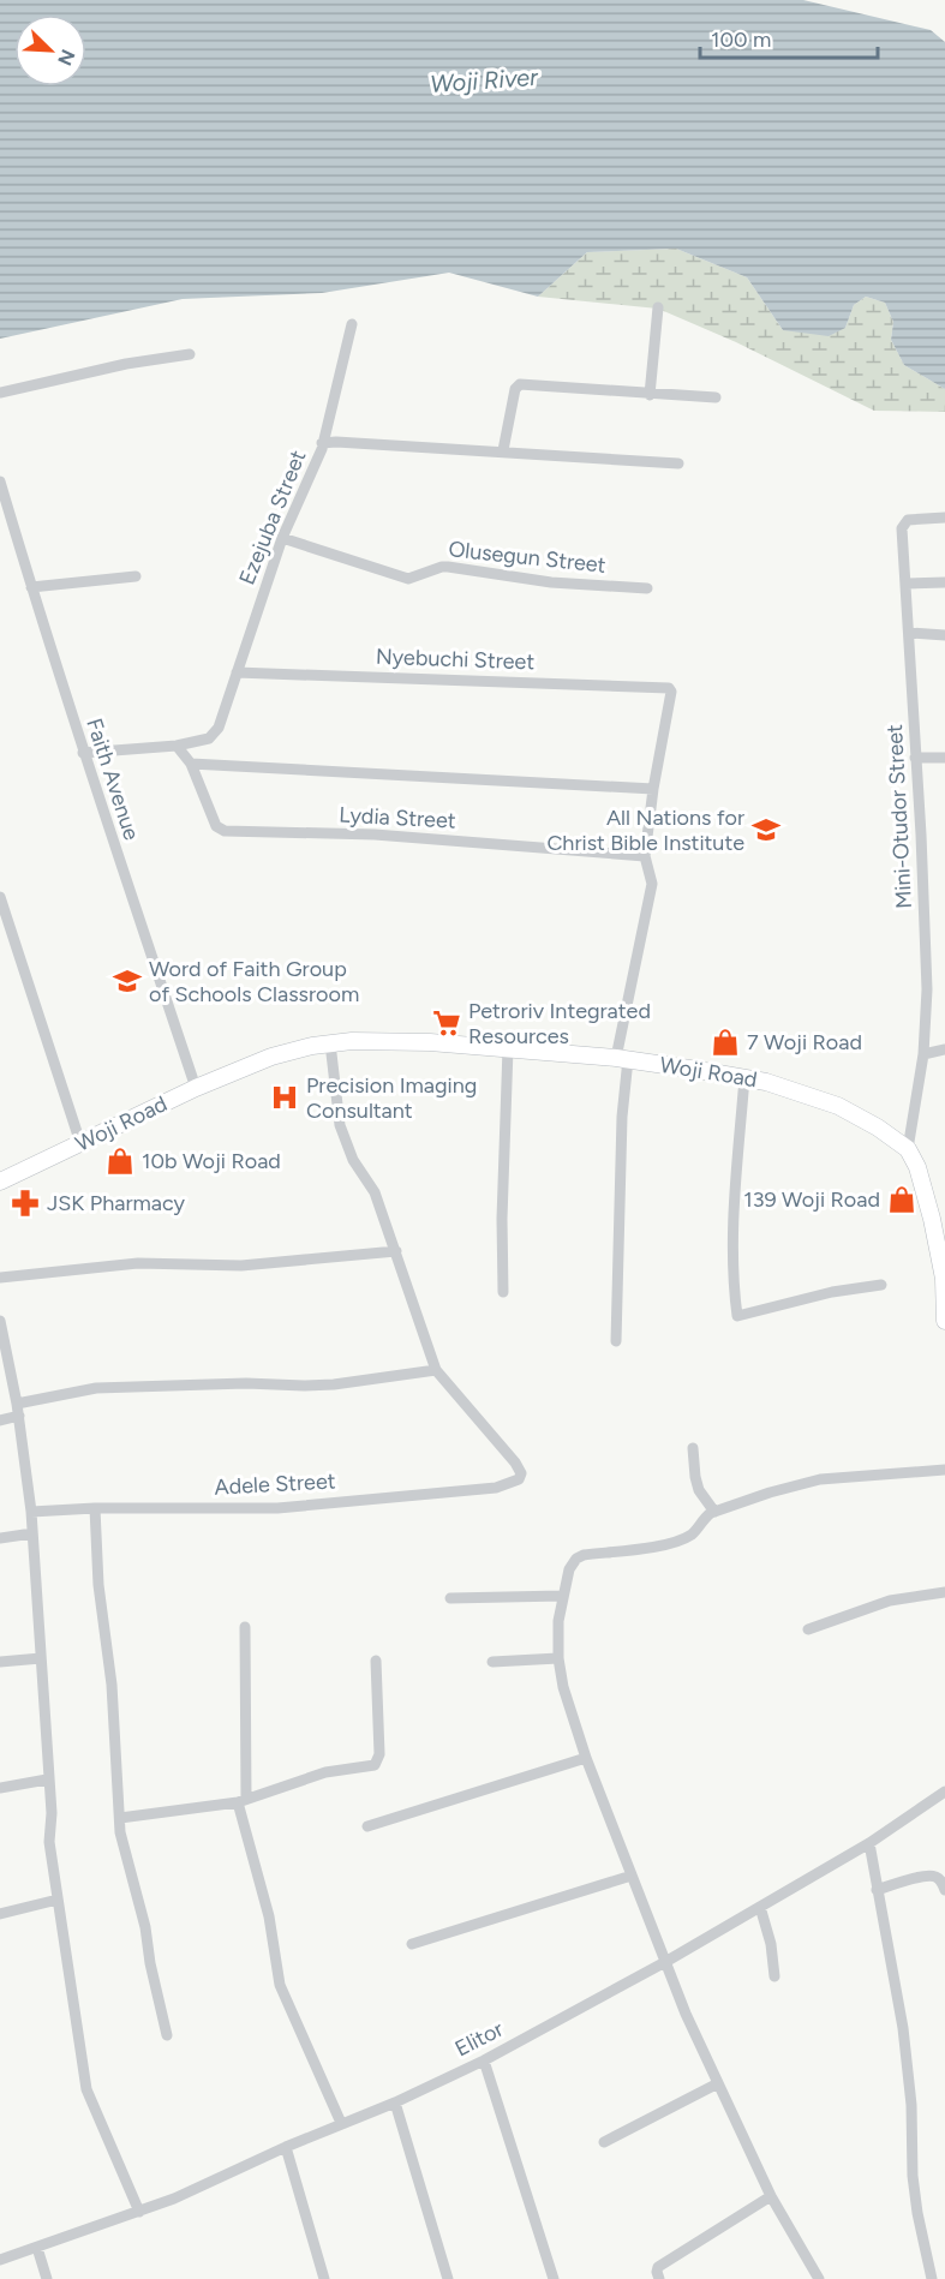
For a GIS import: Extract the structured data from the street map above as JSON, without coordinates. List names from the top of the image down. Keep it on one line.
{"streets":{"main road":["Woji Road"],"street":["Ezejuba Street","Olusegun Street","Nyebuchi Street","Faith Avenue","Mini-Otudor Street","Lydia Street","Adele Street","Elitor"]},"crossings":[["Ezejuba Street","Olusegun Street"],["Ezejuba Street","Nyebuchi Street"],["Ezejuba Street","Faith Avenue"],["Ezejuba Street","Lydia Street"],["Faith Avenue","Woji Road"],["Mini-Otudor Street","Woji Road"]],"water":["Woji River"],"places":{"school or university":["All Nations for Christ Bible Institute","Word of Faith Group of Schools Classroom"],"supermarket":["Petroriv Integrated Resources"],"shop":["7 Woji Road","10b Woji Road","139 Woji Road"],"hospital":["Precision Imaging Consultant"],"pharmacy":["JSK Pharmacy"]},"scale_bar":"100 m","north":"bottom right"}
